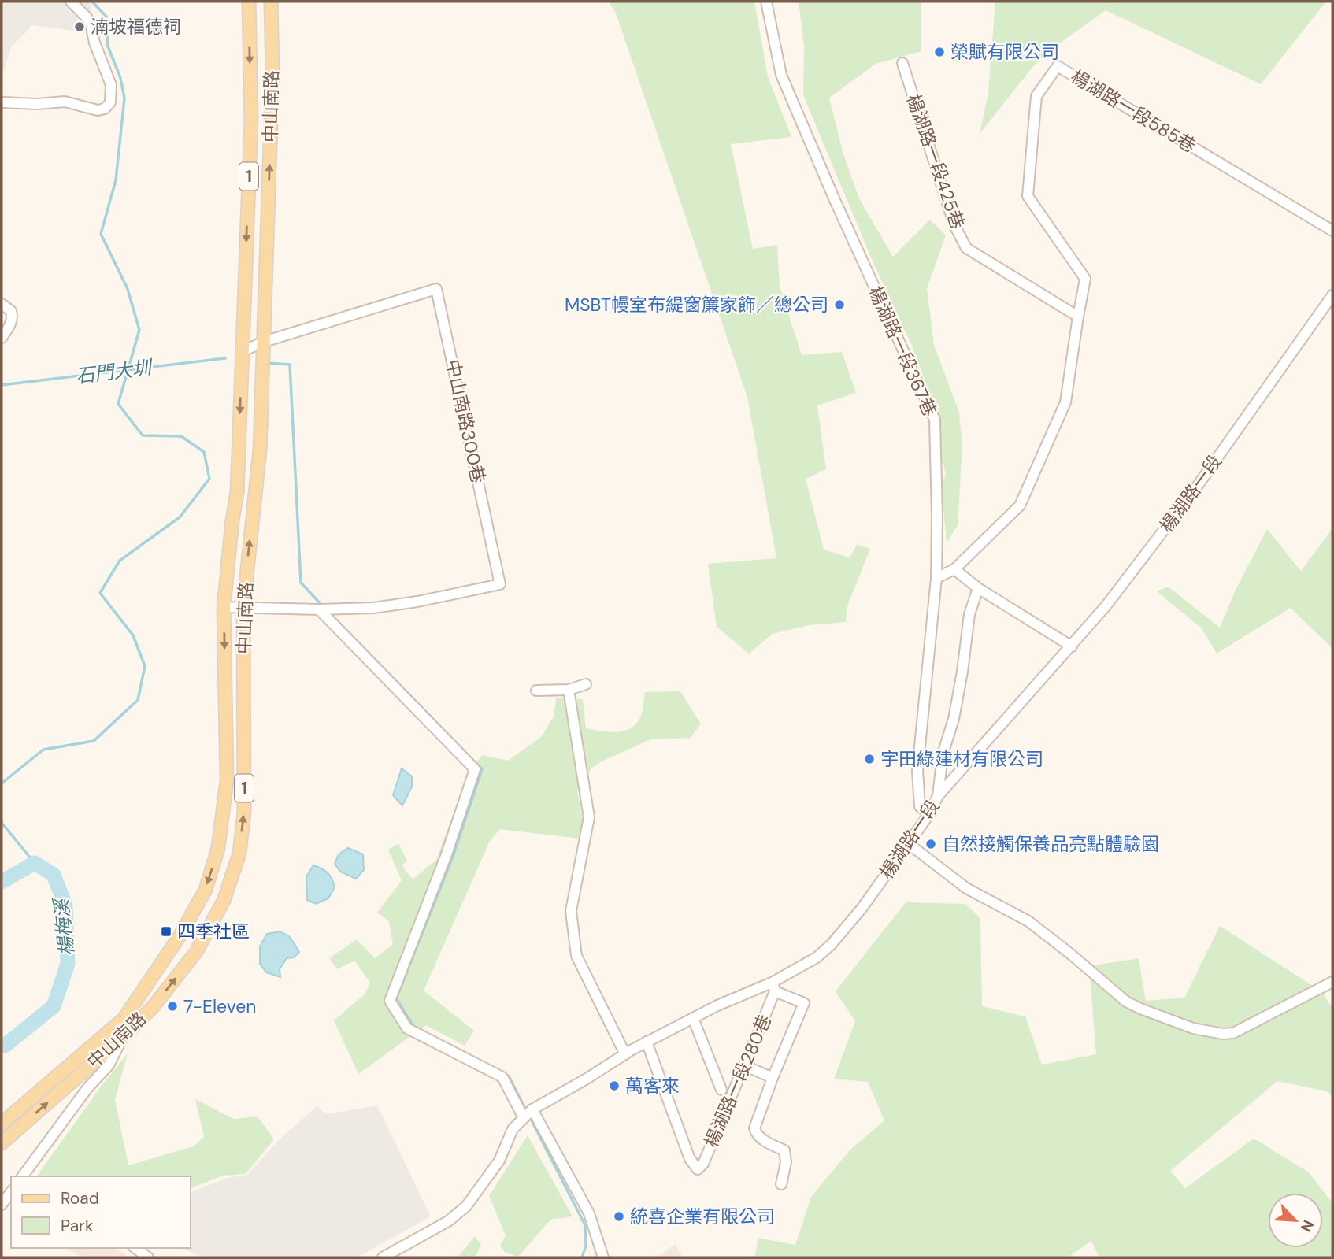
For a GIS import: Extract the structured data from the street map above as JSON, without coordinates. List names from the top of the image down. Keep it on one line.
{"streets":{"main road":["中山南路","1"],"street":["楊湖路一段585巷","楊湖路一段425巷","楊湖路一段367巷","中山南路300巷","楊湖路一段","楊湖路一段280巷"]},"crossings":[["中山南路","中山南路300巷"],["楊湖路一段585巷","楊湖路一段425巷"],["楊湖路一段367巷","楊湖路一段"],["楊湖路一段","楊湖路一段280巷"]],"water":["石門大圳","楊梅溪"],"places":{"other":["湳坡福德祠","榮賦有限公司","MSBT幔室布緹窗簾家飾／總公司","宇田綠建材有限公司","自然接觸保養品亮點體驗園","7-Eleven","萬客來","統喜企業有限公司"],"transit":["四季社區"]},"legend":["Road","Park"],"north":"bottom right"}
